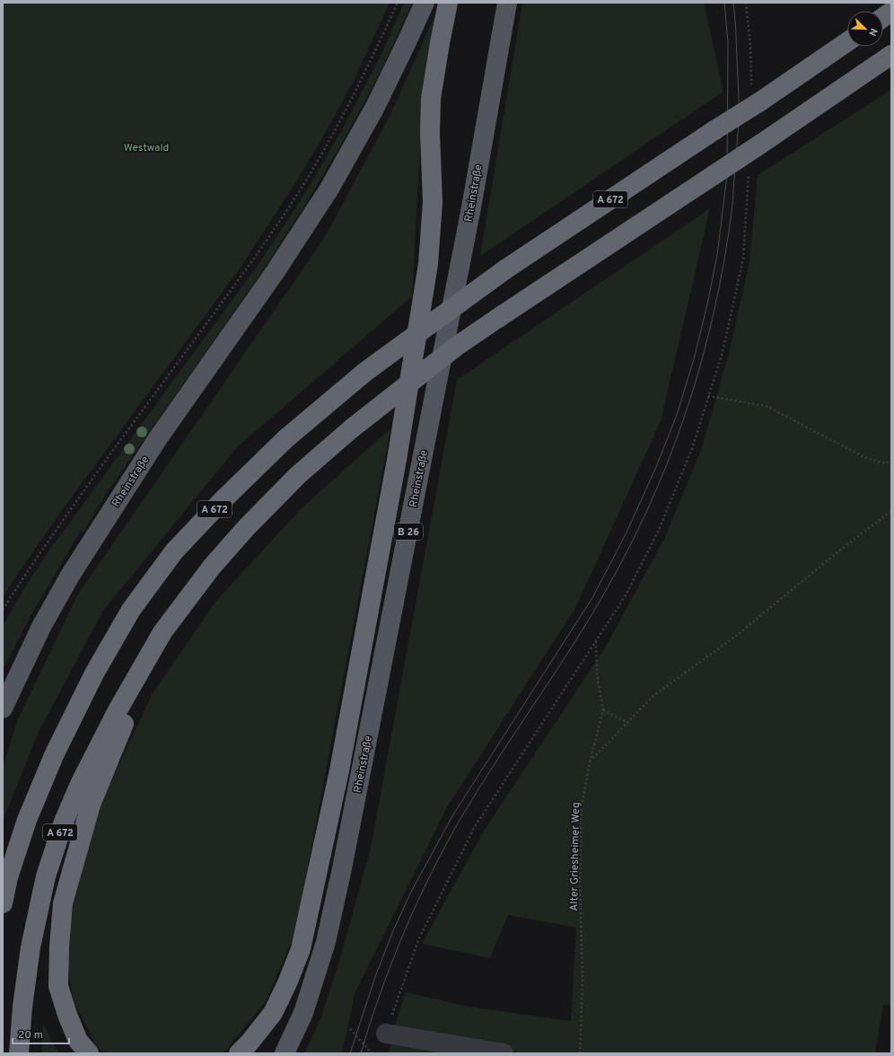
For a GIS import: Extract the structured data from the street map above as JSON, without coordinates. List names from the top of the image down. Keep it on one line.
{"streets":{"highway":["A 672"],"main road":["Rheinstraße","B 26"],"path":["Alter Griesheimer Weg"]},"parks":["Westwald"],"scale_bar":"20 m","north":"bottom right"}
